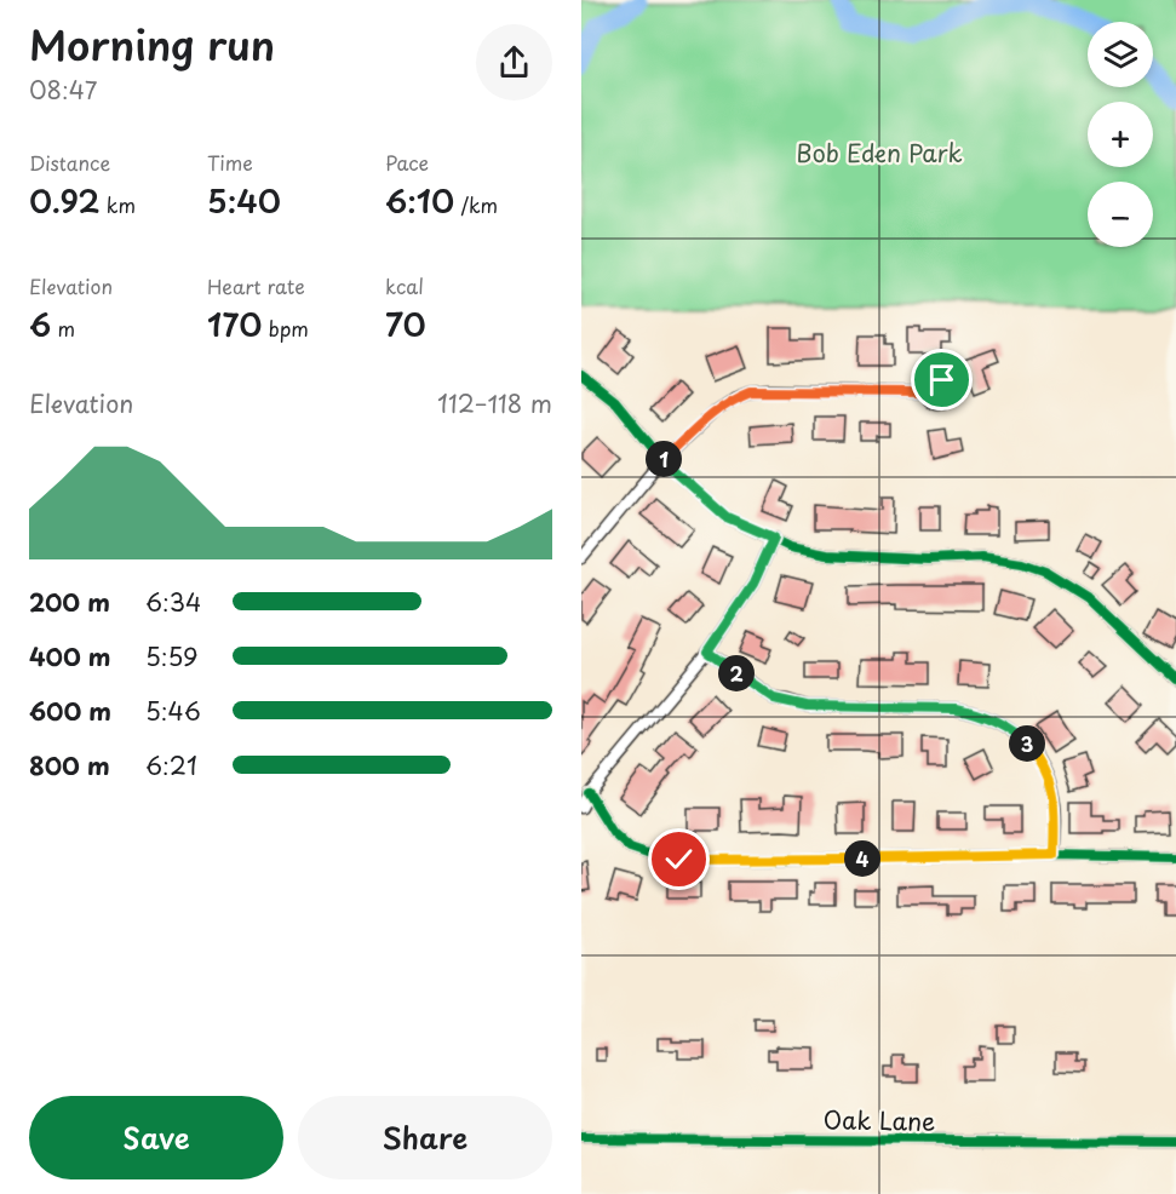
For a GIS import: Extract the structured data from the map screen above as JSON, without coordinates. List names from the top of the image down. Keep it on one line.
{"streets":{"street":["Oak Lane"]},"parks":["Bob Eden Park"],"page":{"heading":["Morning run","08:47"],"map_buttons":["+","−"],"stats":[["Distance","0.92 km"],["Time","5:40"],["Pace","6:10 /km"],["Elevation","6 m"],["Heart rate","170 bpm"],["kcal","70"]],"chart":["Elevation","112–118 m"],"pins":["1","2","3","4"],"list":[{"name":"200 m","note":"6:34"},{"name":"400 m","note":"5:59"},{"name":"600 m","note":"5:46"},{"name":"800 m","note":"6:21"}],"buttons":["Save","Share"]}}
